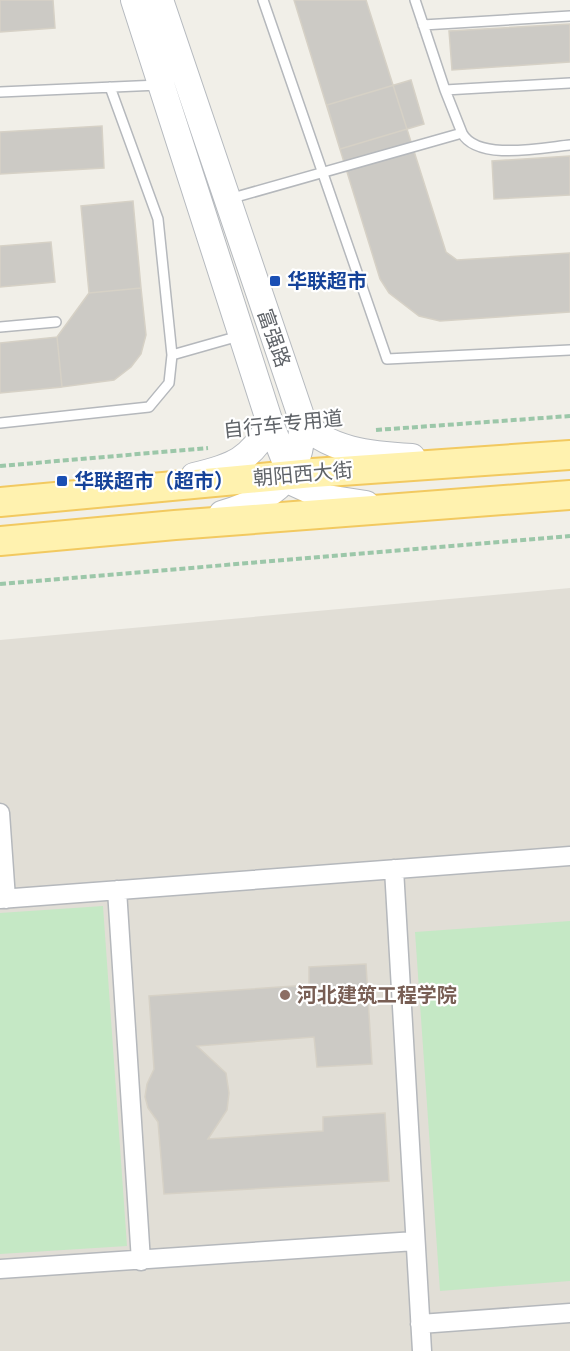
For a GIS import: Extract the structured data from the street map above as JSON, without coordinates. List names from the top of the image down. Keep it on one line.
{"streets":{"main road":["富强路","朝阳西大街"],"path":["自行车专用道"]},"crossings":[["富强路","朝阳西大街"]],"places":{"transit":["华联超市","华联超市（超市）"],"other":["河北建筑工程学院"]}}
